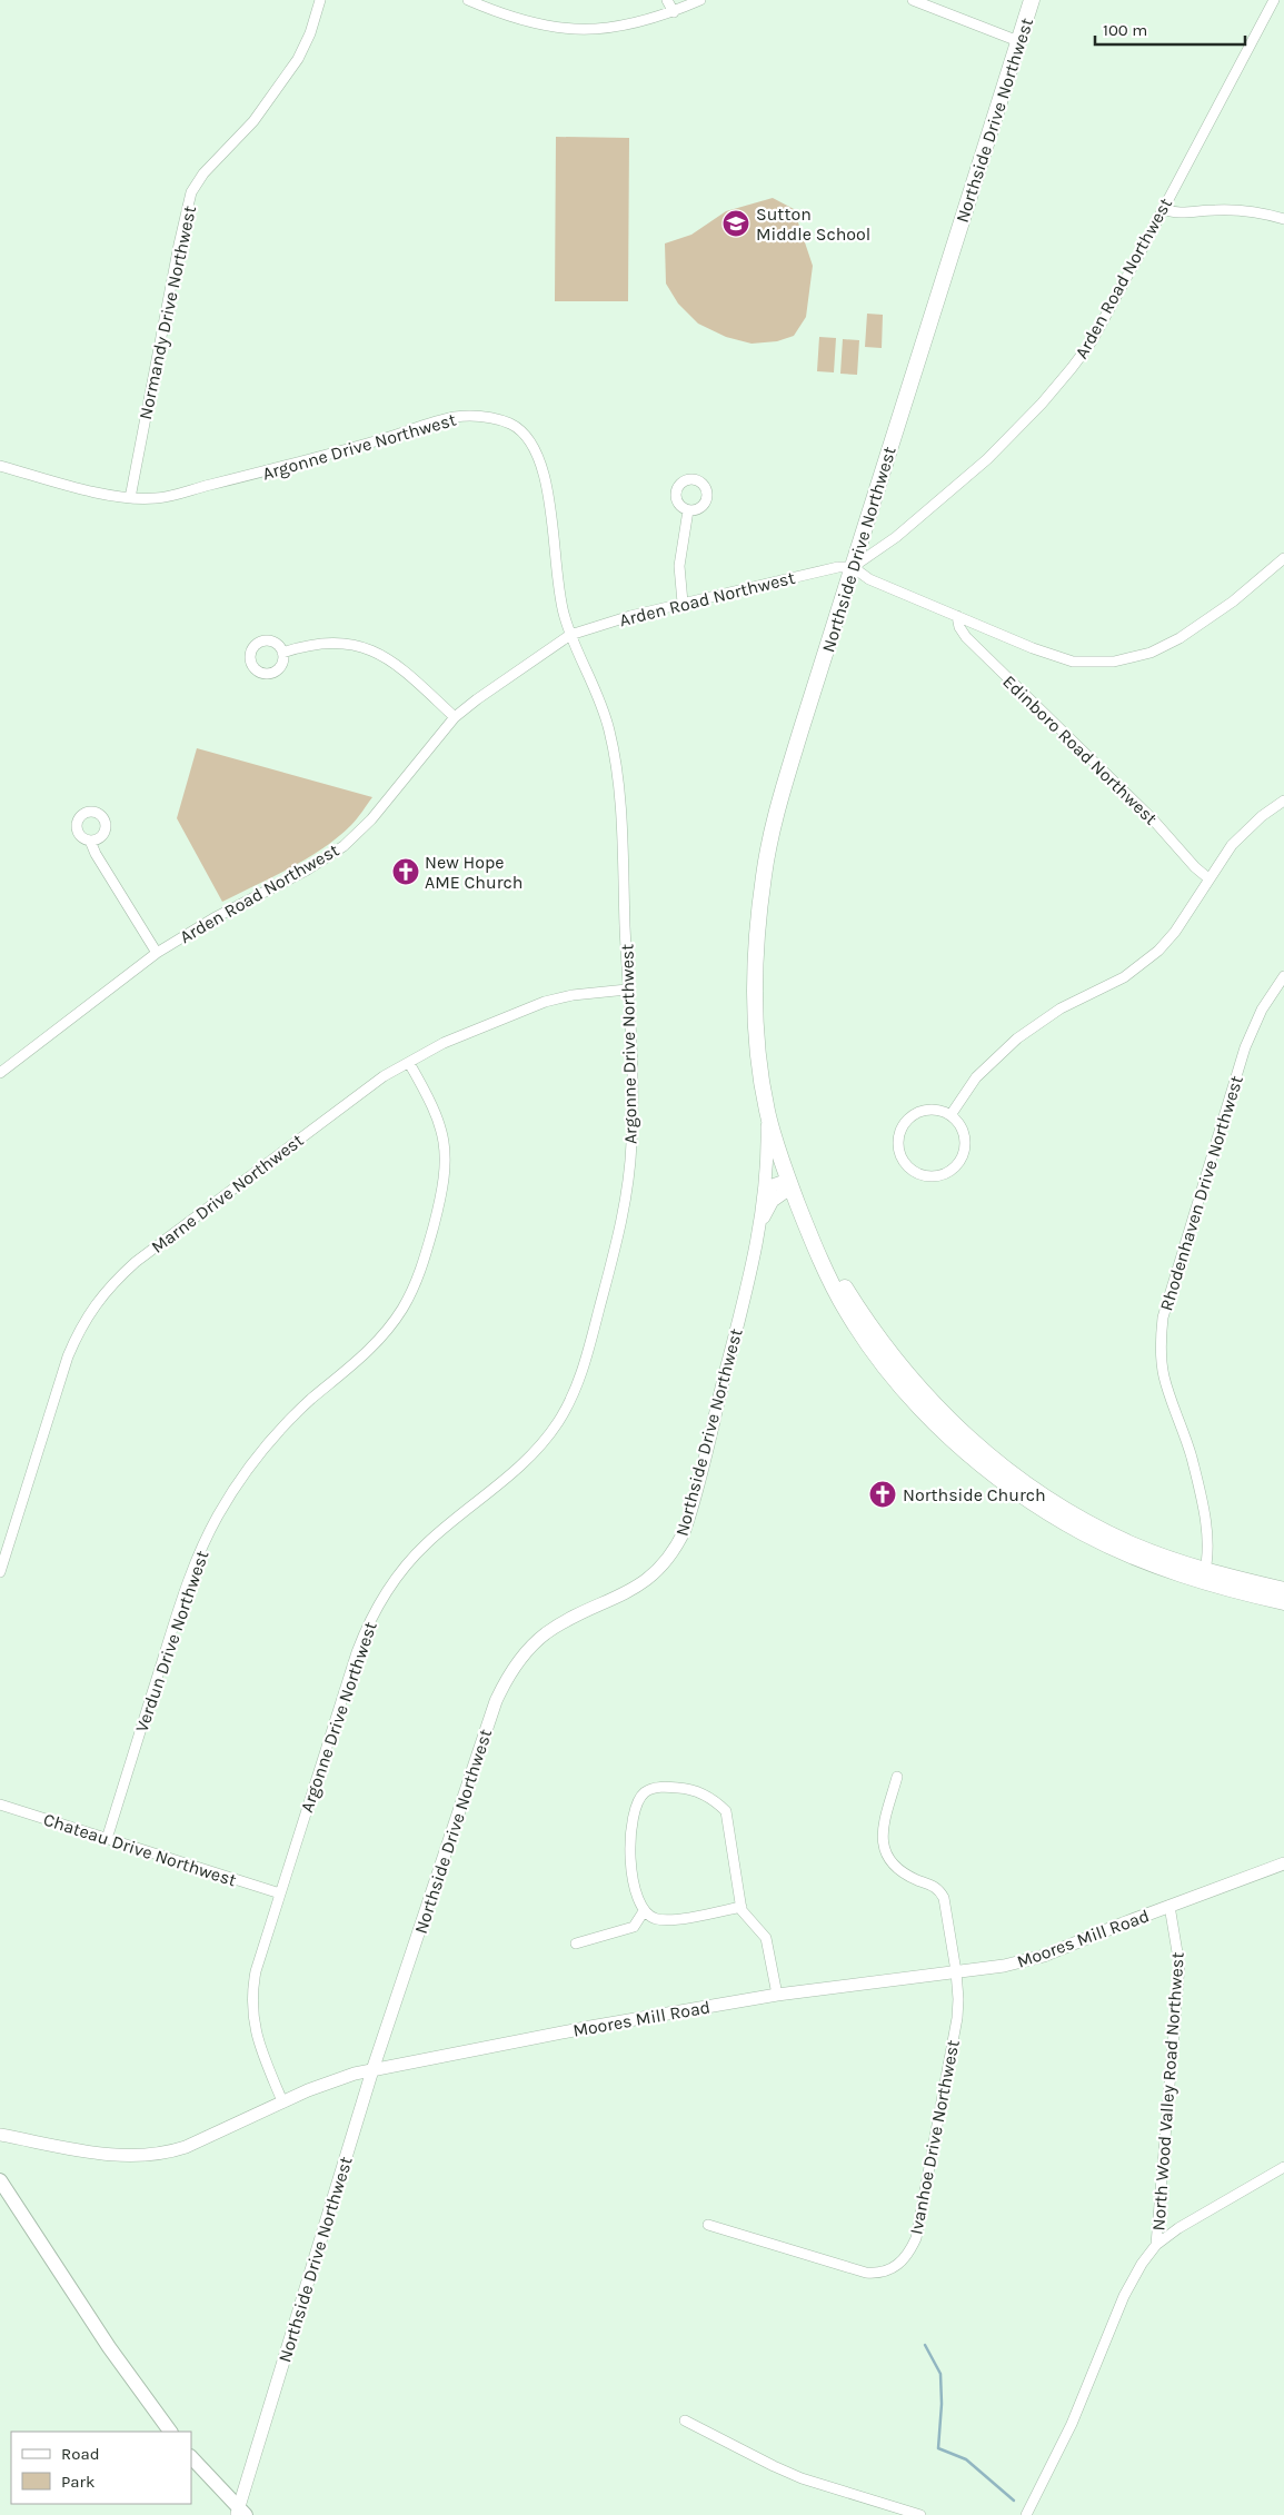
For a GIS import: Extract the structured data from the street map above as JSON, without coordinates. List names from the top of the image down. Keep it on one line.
{"streets":{"main road":["Northside Drive Northwest"],"street":["Arden Road Northwest","Normandy Drive Northwest","Argonne Drive Northwest","Edinboro Road Northwest","Marne Drive Northwest","Rhodenhaven Drive Northwest","Verdun Drive Northwest","Chateau Drive Northwest","Moores Mill Road","North Wood Valley Road Northwest","Ivanhoe Drive Northwest"]},"crossings":[["Northside Drive Northwest","Arden Road Northwest"],["Northside Drive Northwest","Moores Mill Road"],["Arden Road Northwest","Argonne Drive Northwest"],["Normandy Drive Northwest","Argonne Drive Northwest"],["Argonne Drive Northwest","Marne Drive Northwest"],["Argonne Drive Northwest","Chateau Drive Northwest"],["Argonne Drive Northwest","Moores Mill Road"],["Marne Drive Northwest","Verdun Drive Northwest"],["Verdun Drive Northwest","Chateau Drive Northwest"],["Moores Mill Road","North Wood Valley Road Northwest"],["Moores Mill Road","Ivanhoe Drive Northwest"]],"places":{"school or university":["Sutton Middle School"],"church":["New Hope AME Church","Northside Church"]},"legend":["Road","Park"],"scale_bar":"100 m"}
